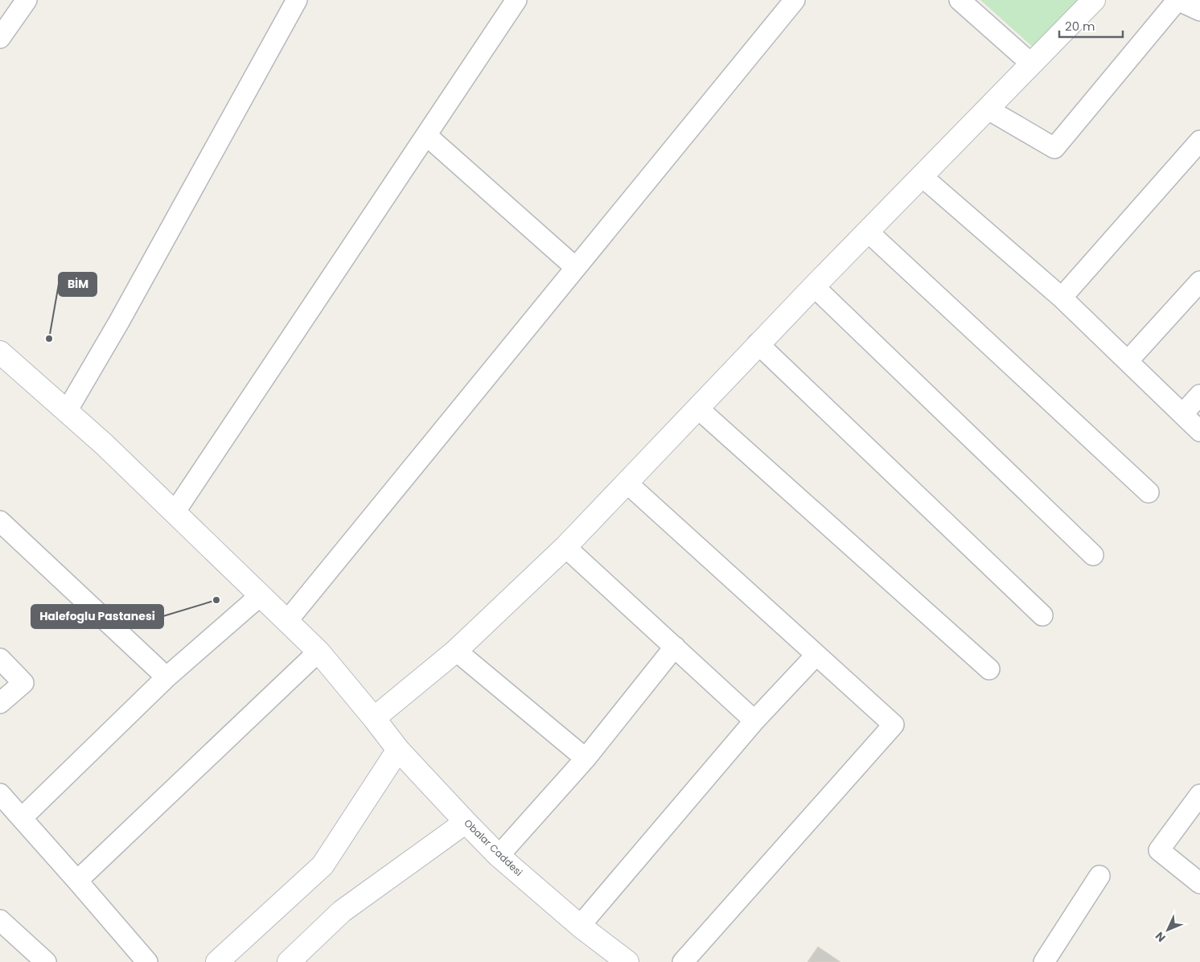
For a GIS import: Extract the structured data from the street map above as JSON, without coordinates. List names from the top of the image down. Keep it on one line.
{"streets":{"main road":["Obalar Caddesi"]},"places":["BİM","Halefoglu Pastanesi"],"scale_bar":"20 m","north":"bottom left"}
